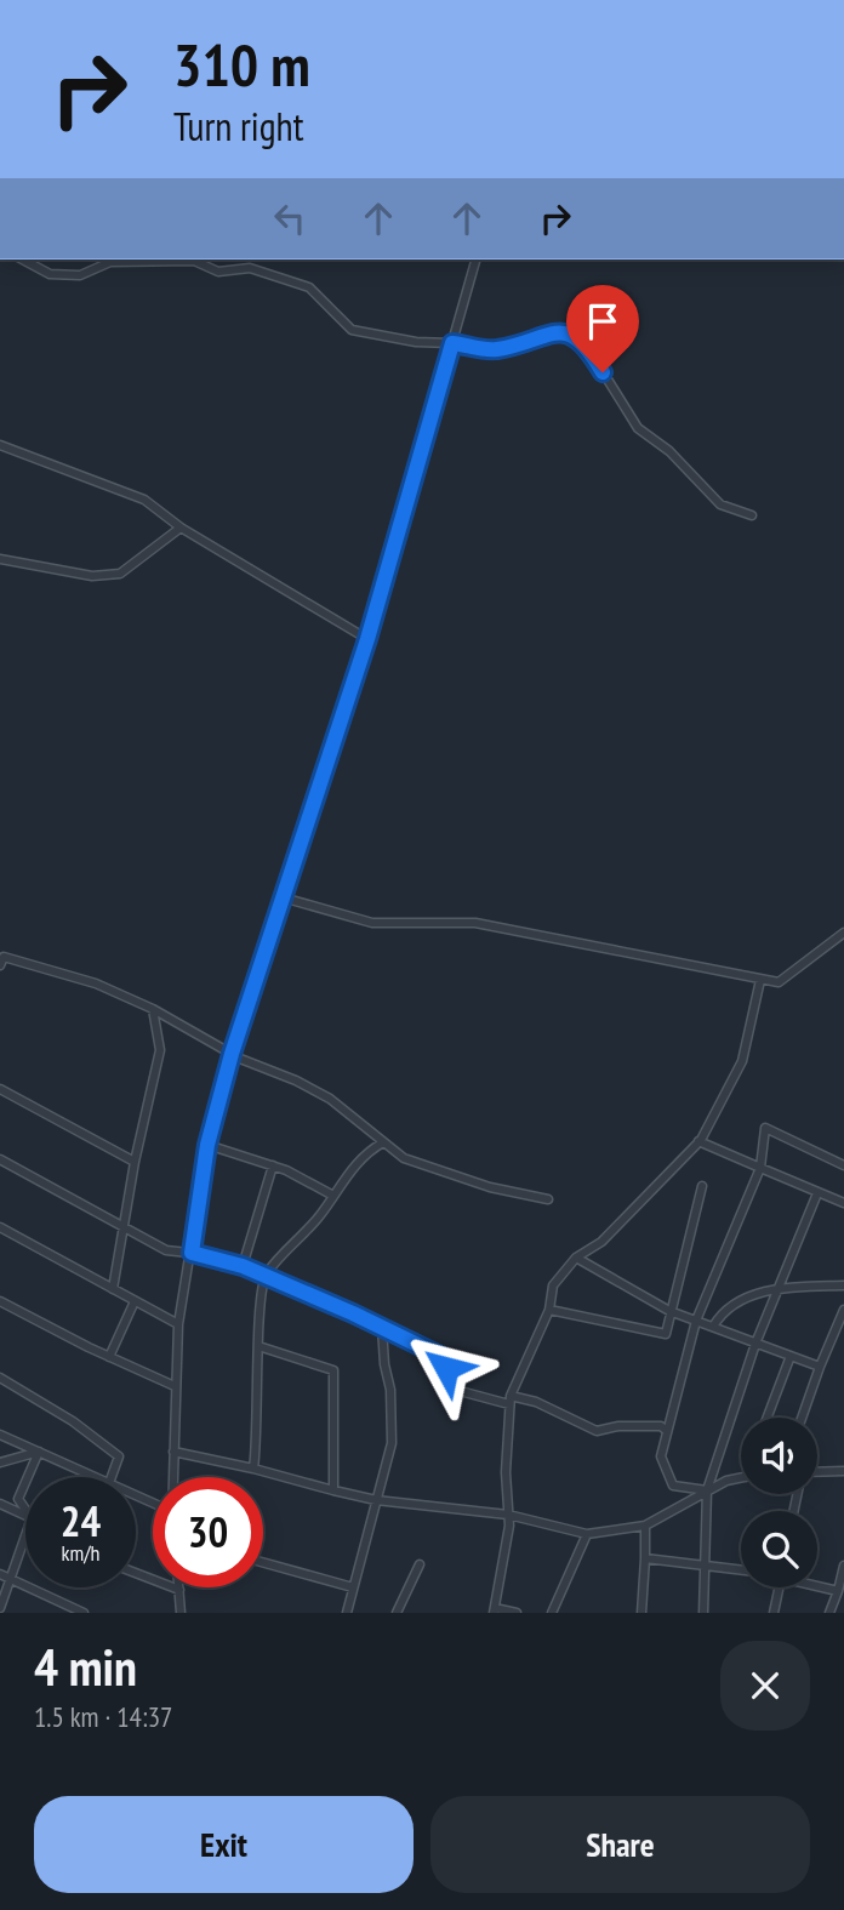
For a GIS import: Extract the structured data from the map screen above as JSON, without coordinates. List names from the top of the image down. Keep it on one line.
{"page":{"turn":["310 m","Turn right"],"speed":"24 km/h","limit":"30","heading":["4 min","1.5 km · 14:37"],"buttons":["Exit","Share"]}}
